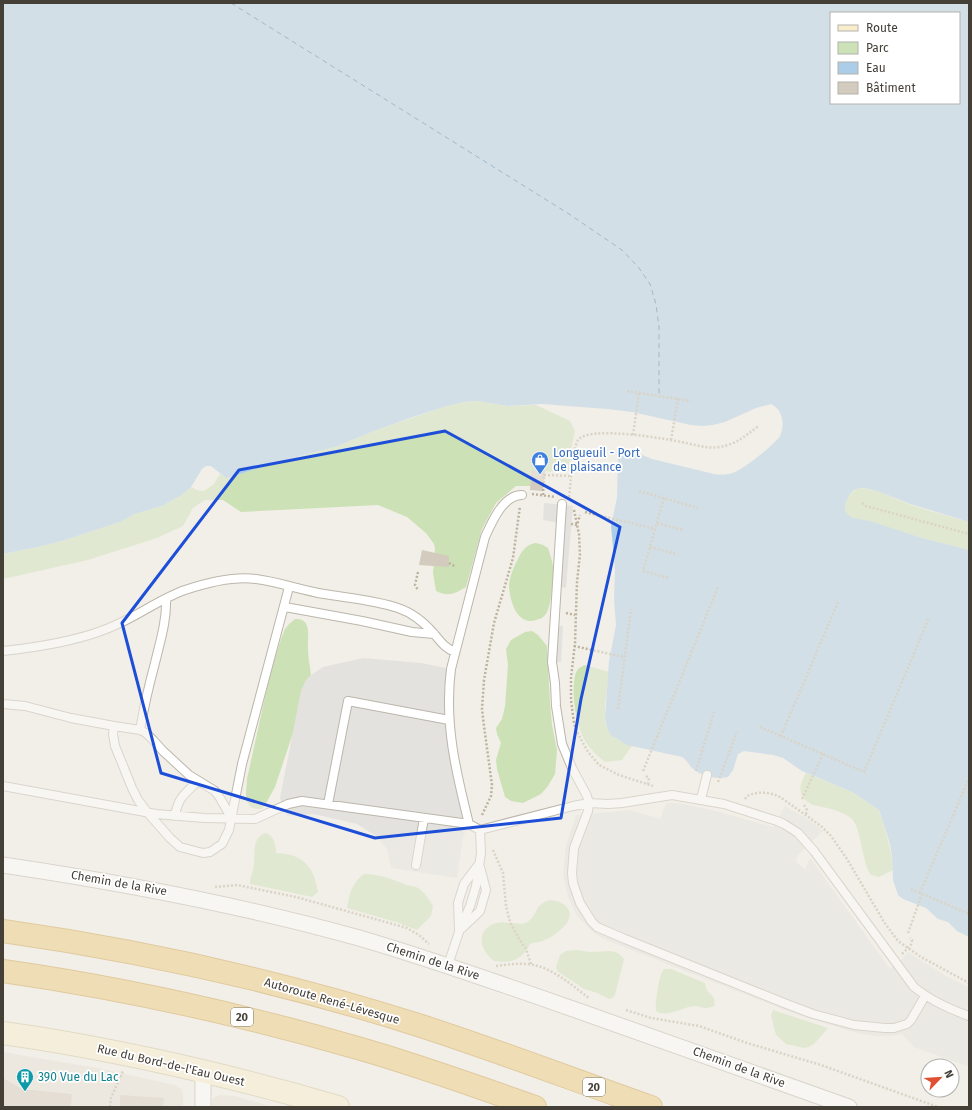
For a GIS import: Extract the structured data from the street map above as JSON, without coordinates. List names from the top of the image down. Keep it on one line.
{"streets":{"highway":["Autoroute René-Lévesque","20"],"street":["Chemin de la Rive","Rue du Bord-de-l'Eau Ouest"]},"places":{"shop":["Longueuil - Port de plaisance"],"building":["390 Vue du Lac"]},"legend":["Route","Parc","Eau","Bâtiment"],"north":"top right"}
